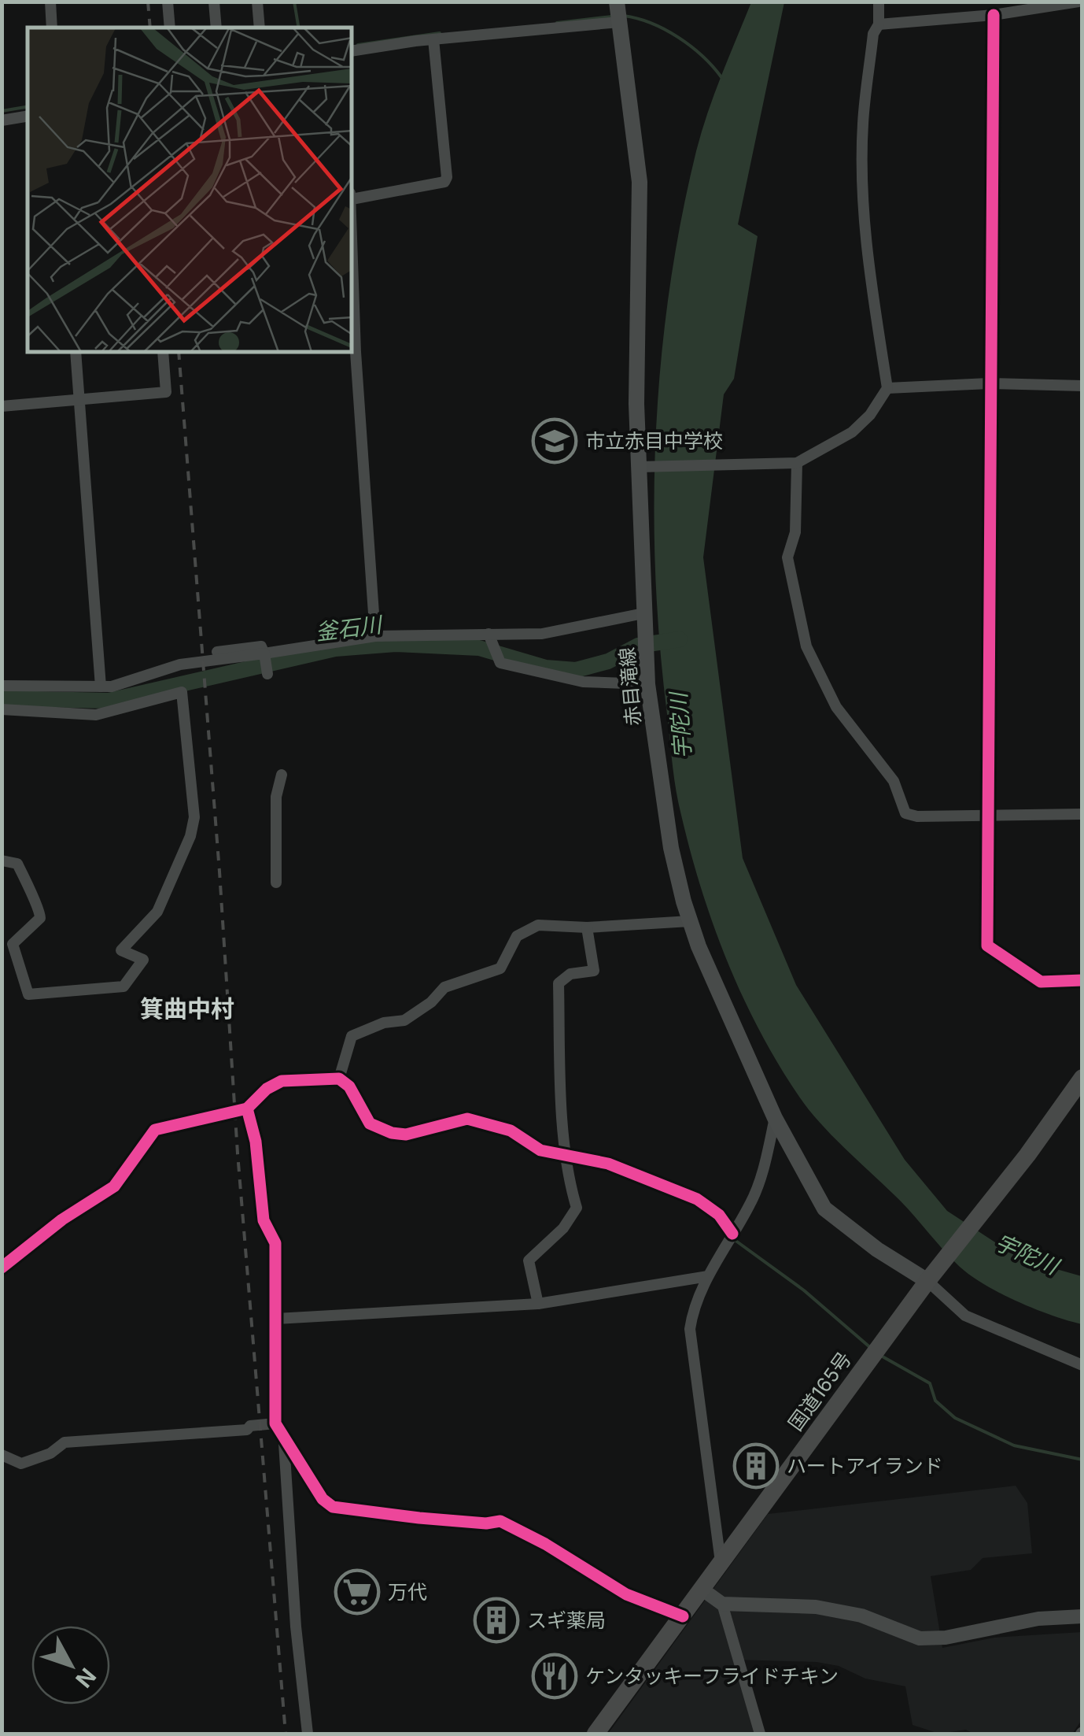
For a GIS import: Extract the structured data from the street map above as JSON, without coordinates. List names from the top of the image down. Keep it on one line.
{"streets":{"highway":["国道165号"],"main road":["赤目滝線"]},"crossings":[["赤目滝線","国道165号"]],"districts":["箕曲中村"],"water":["釜石川","宇陀川"],"places":{"school or university":["市立赤目中学校"],"building":["ハートアイランド","スギ薬局"],"supermarket":["万代"],"restaurant":["ケンタッキーフライドチキン"]},"north":"bottom right"}
